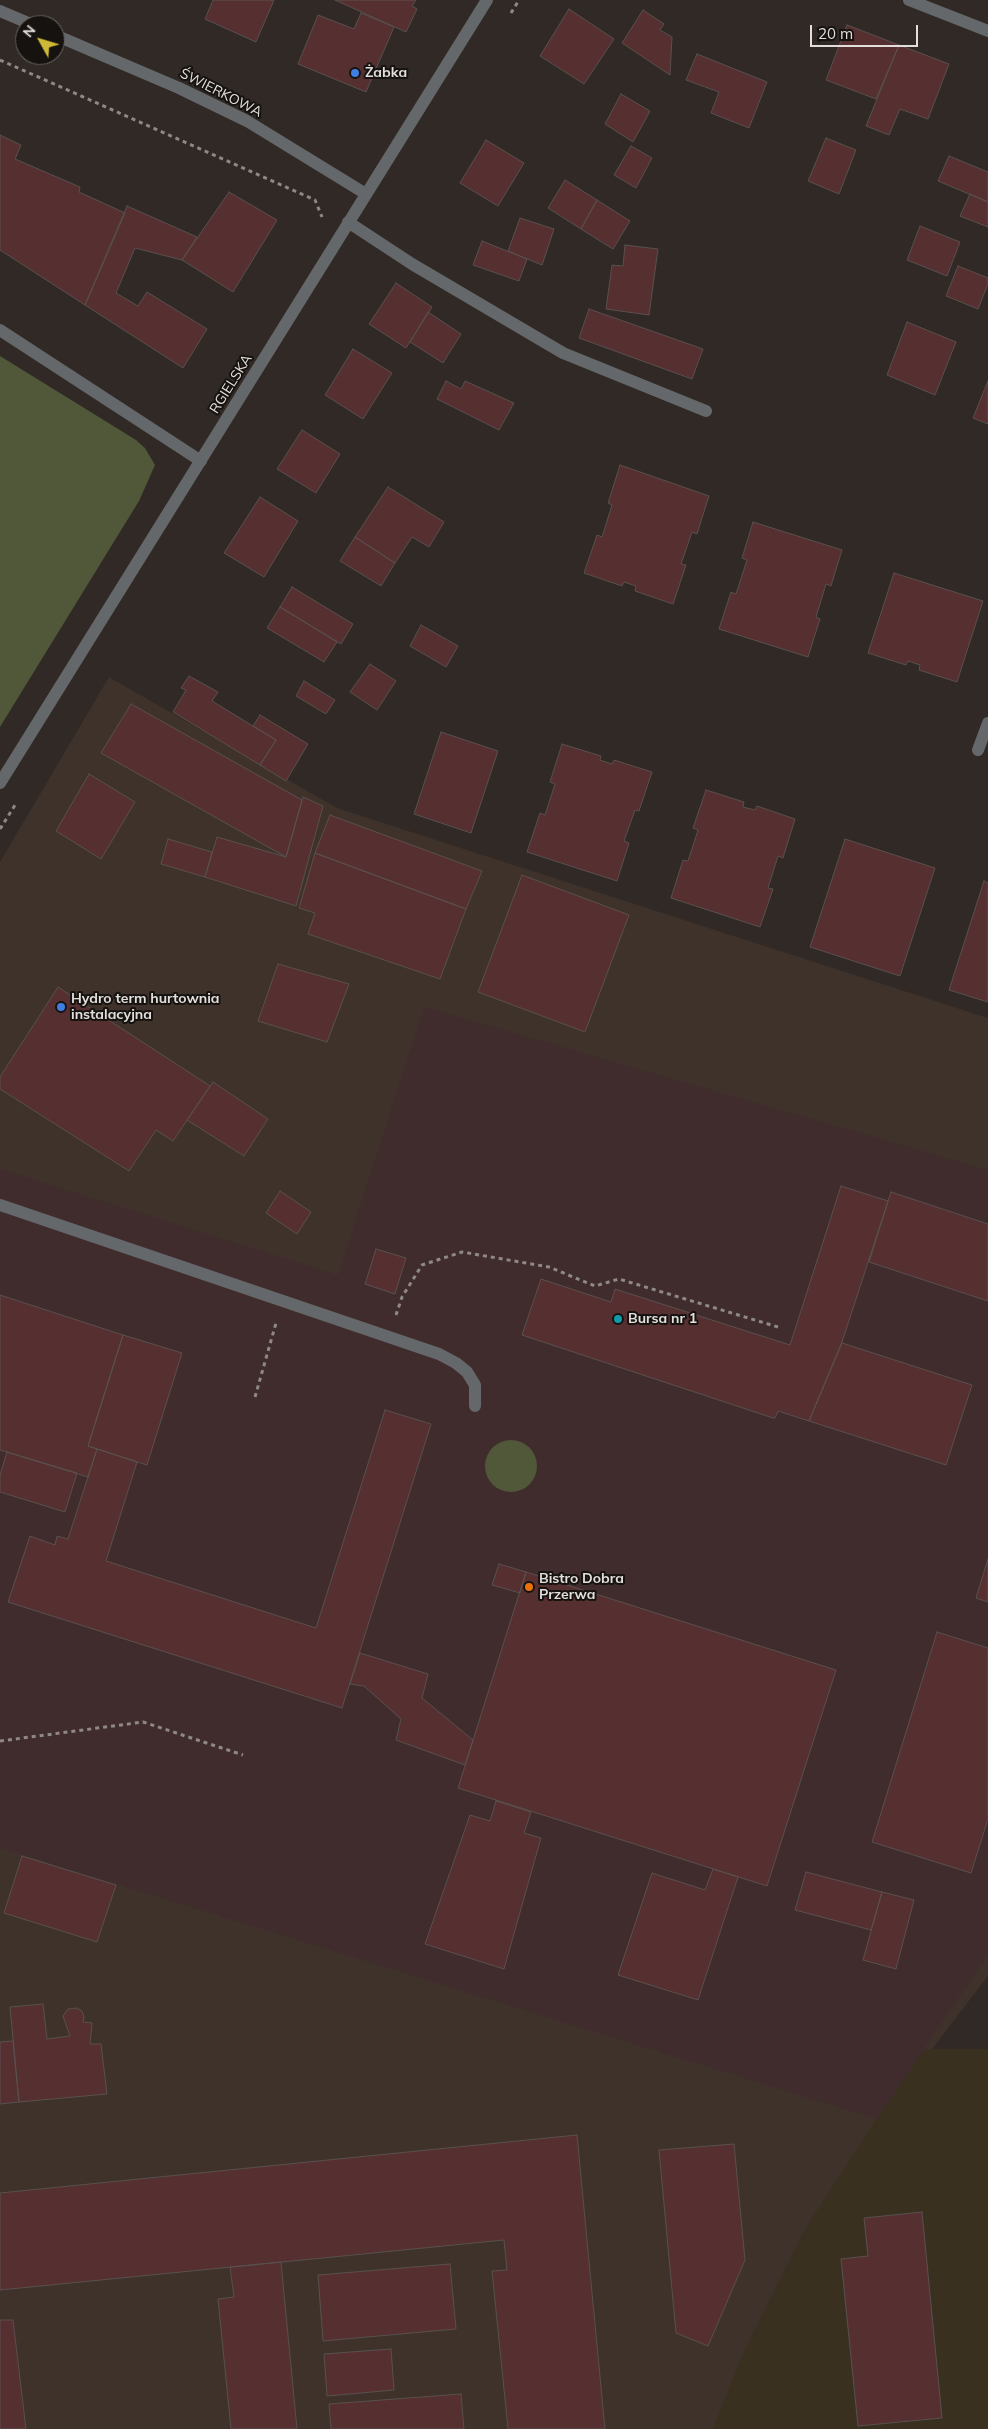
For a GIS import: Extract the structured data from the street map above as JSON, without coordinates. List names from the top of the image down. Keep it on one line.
{"streets":{"street":["ŚWIERKOWA","RGIELSKA"]},"crossings":[["ŚWIERKOWA","RGIELSKA"]],"places":["Żabka","Hydro term hurtownia instalacyjna","Bursa nr 1","Bistro Dobra Przerwa"],"scale_bar":"20 m","north":"top left"}
